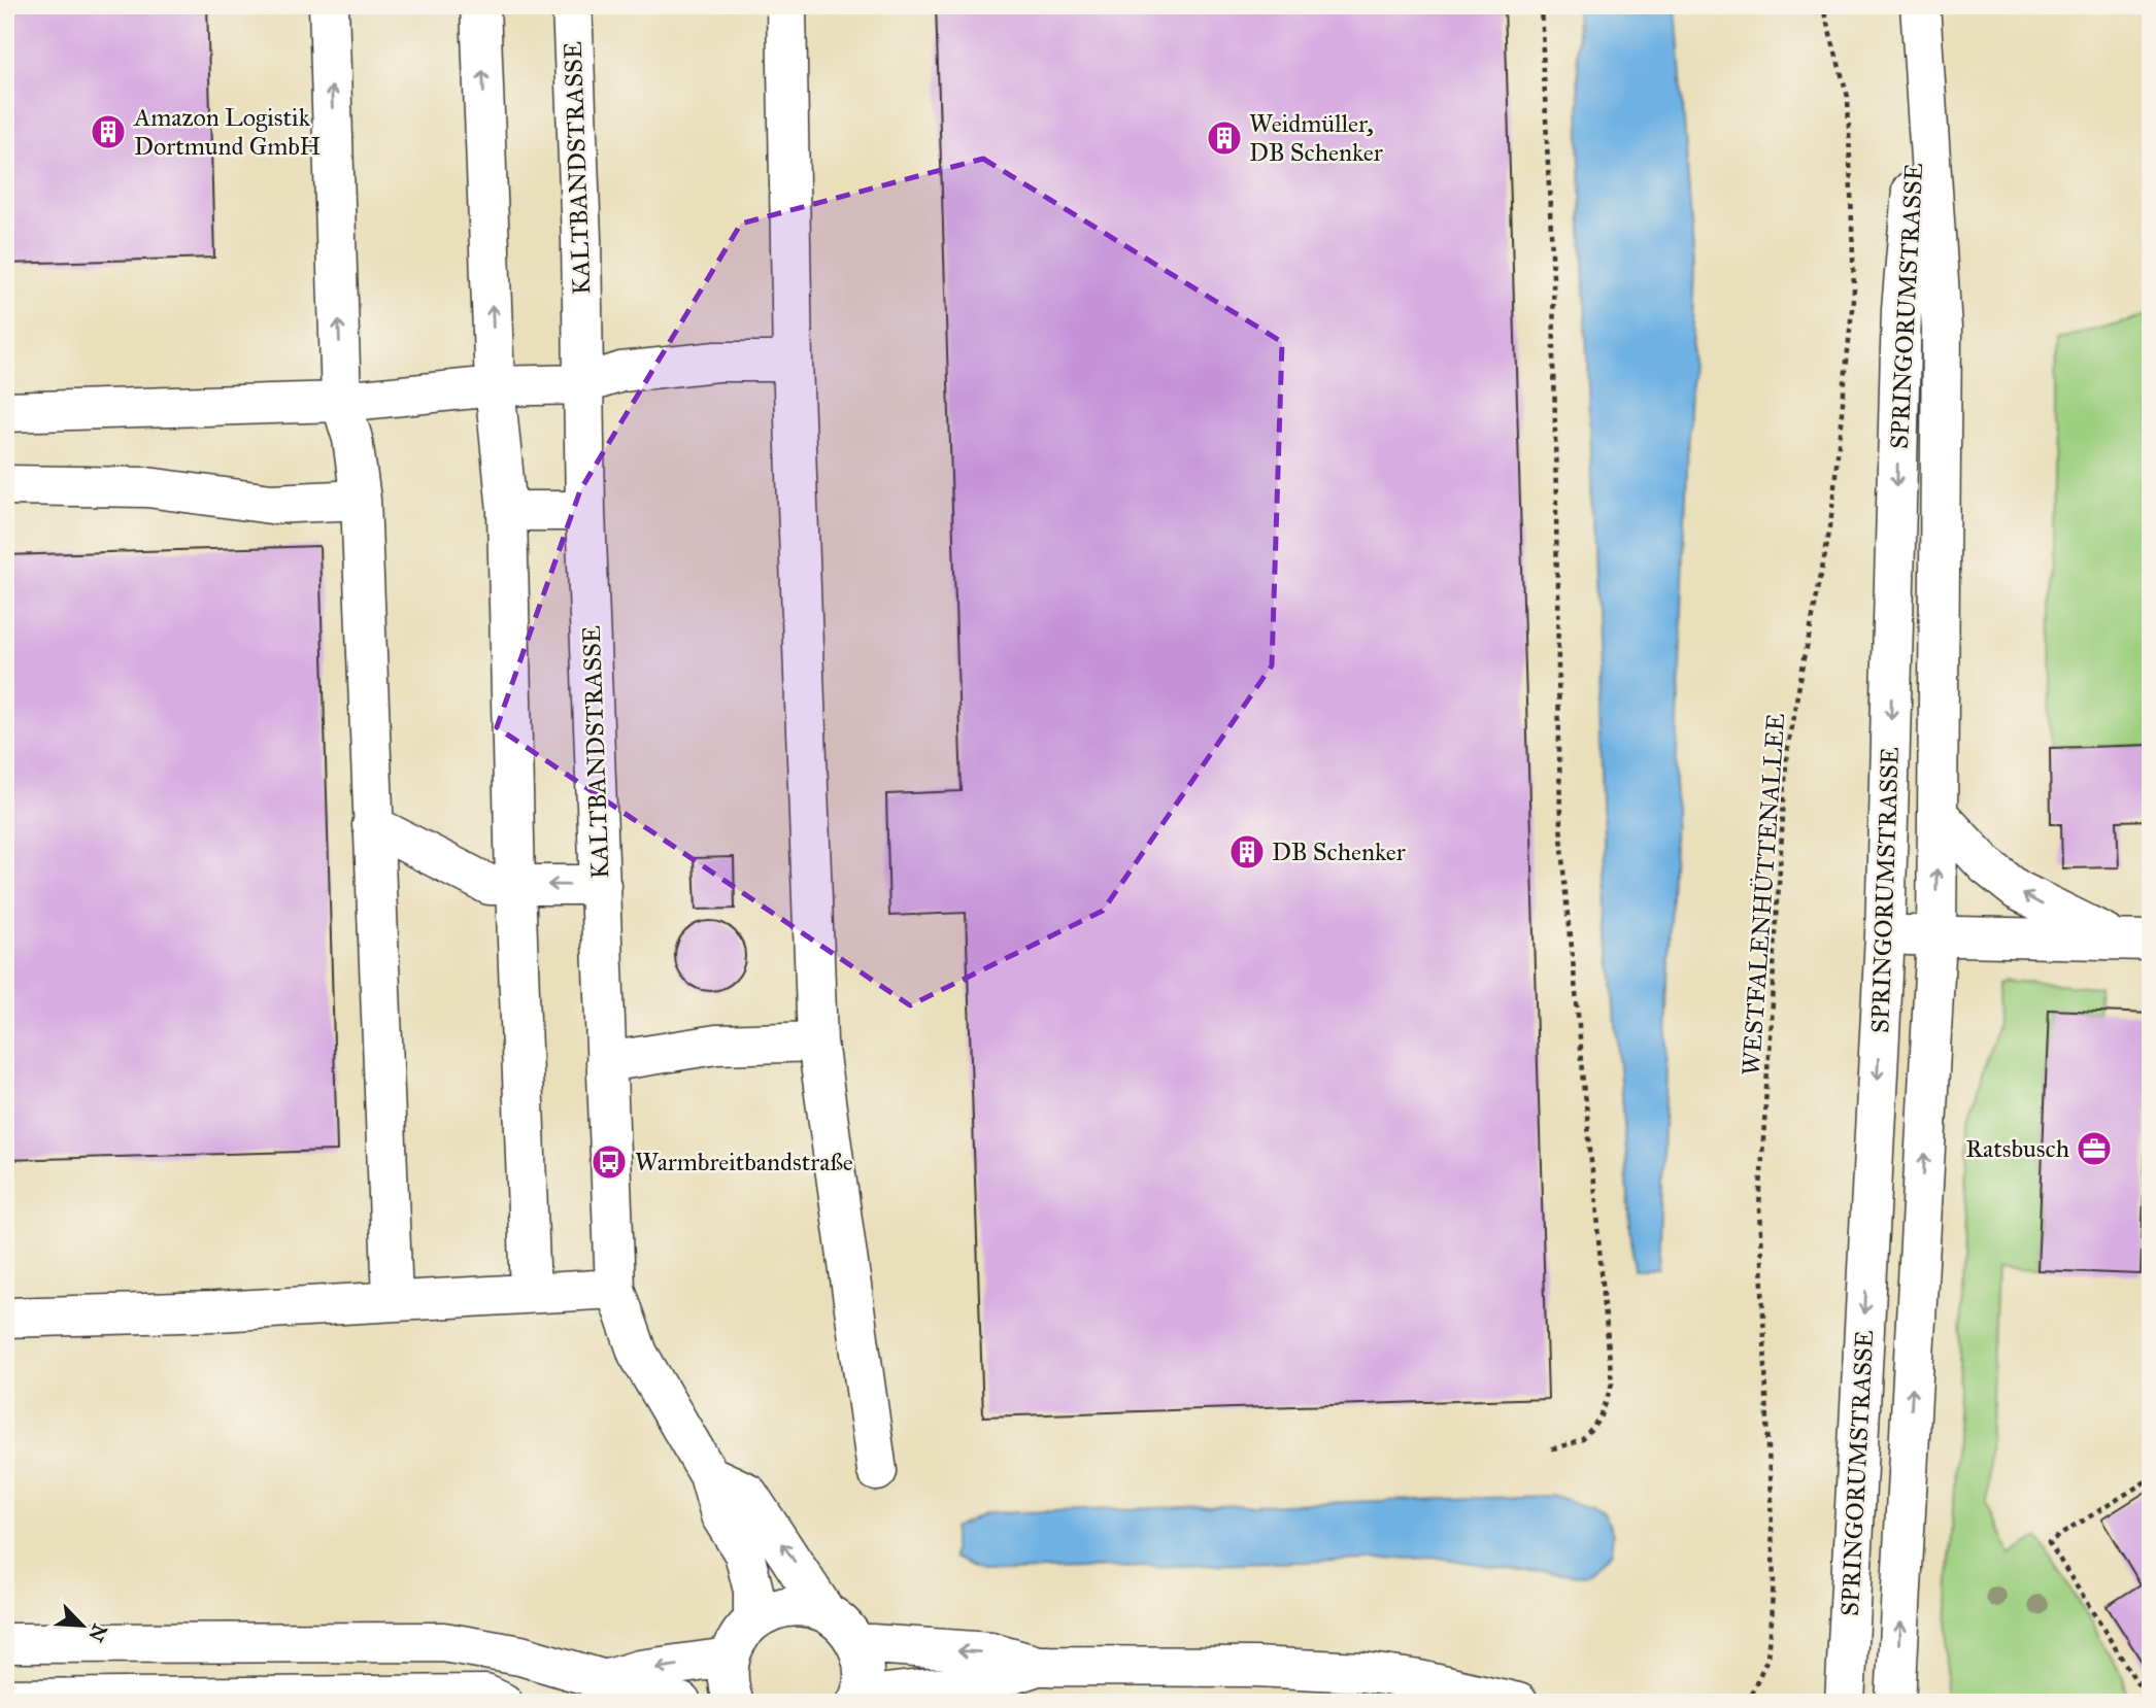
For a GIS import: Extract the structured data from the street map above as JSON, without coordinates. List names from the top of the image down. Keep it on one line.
{"streets":{"street":["KALTBANDSTRASSE","SPRINGORUMSTRASSE"],"path":["WESTFALENHÜTTENALLEE"]},"places":{"building":["Amazon Logistik Dortmund GmbH","Weidmüller, DB Schenker","DB Schenker"],"office":["Ratsbusch"],"bus stop":["Warmbreitbandstraße"]},"north":"bottom right"}
